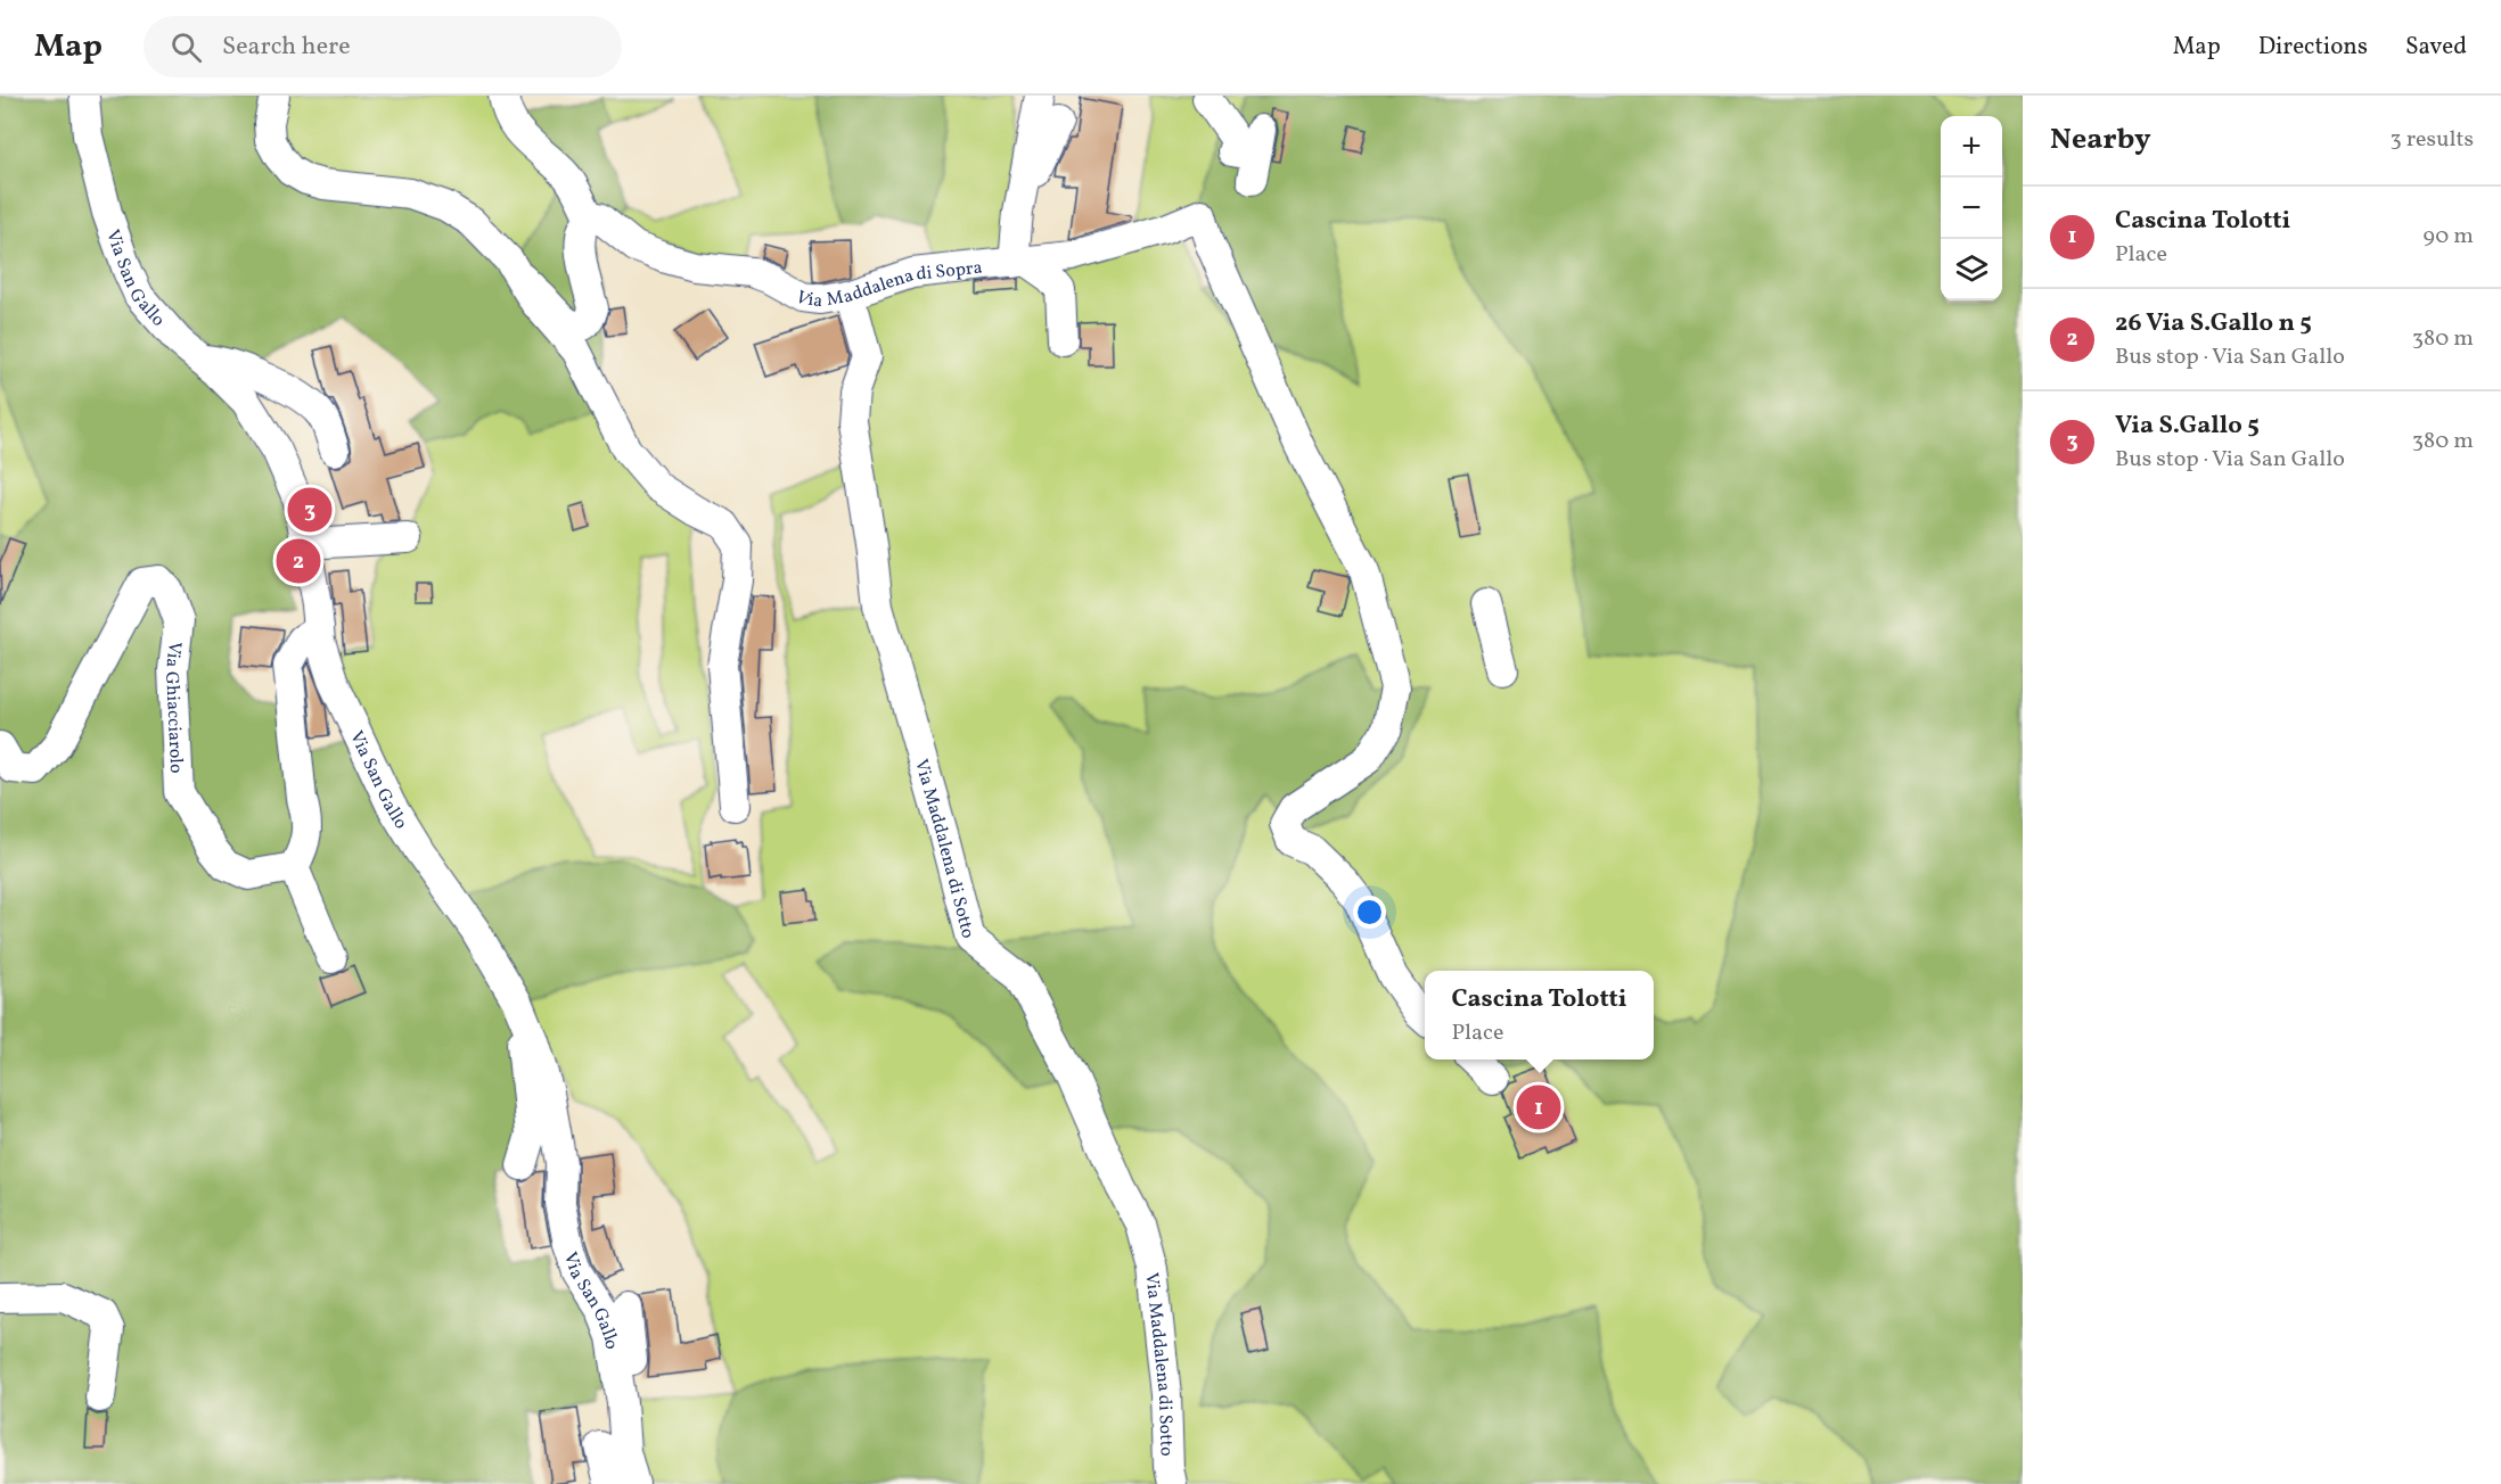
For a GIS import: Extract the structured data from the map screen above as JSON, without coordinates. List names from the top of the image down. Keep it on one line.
{"streets":{"street":["Via San Gallo","Via Maddalena di Sopra","Via Ghiacciarolo","Via Maddalena di Sotto"]},"crossings":[["Via Maddalena di Sopra","Via Maddalena di Sotto"]],"page":{"header":"Map","search":"Search here","nav":["Map","Directions","Saved"],"heading":["Nearby","3 results"],"map_buttons":["+","−"],"list":[{"mark":"1","name":"Cascina Tolotti","note":"Place","value":"90 m"},{"mark":"2","name":"26 Via S.Gallo n 5","note":"Bus stop · Via San Gallo","value":"380 m"},{"mark":"3","name":"Via S.Gallo 5","note":"Bus stop · Via San Gallo","value":"380 m"}],"pins":["3","2","1"],"popup":["Cascina Tolotti","Place"]}}
